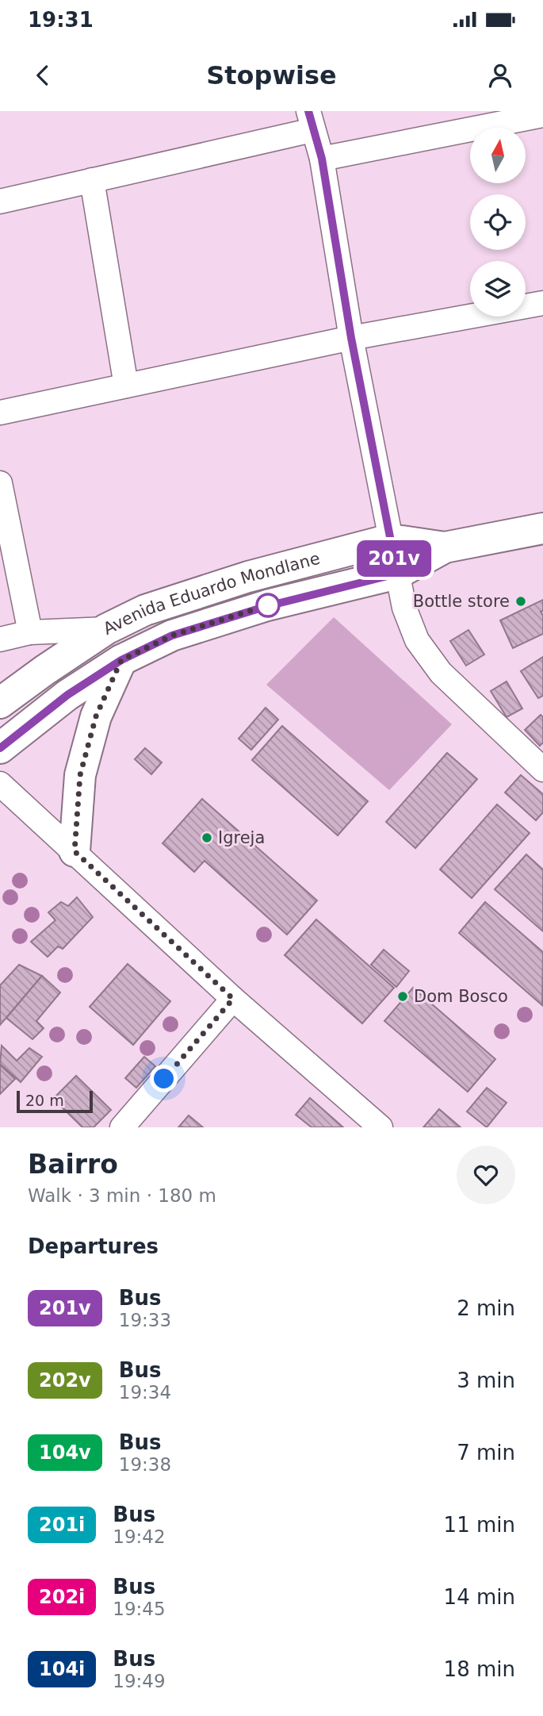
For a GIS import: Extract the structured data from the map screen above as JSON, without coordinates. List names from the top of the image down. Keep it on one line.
{"streets":{"main road":["Avenida Eduardo Mondlane"]},"places":["Bottle store","Igreja","Dom Bosco"],"lines":["bus line 201v"],"scale_bar":"20 m","north":"top","page":{"status":"19:31","header":"Stopwise","on_map":"201v","scale":"20 m","heading":[["Bairro","Walk · 3 min · 180 m"],"Departures"],"list":[{"mark":"201v","name":"Bus","note":"19:33","value":"2 min"},{"mark":"202v","name":"Bus","note":"19:34","value":"3 min"},{"mark":"104v","name":"Bus","note":"19:38","value":"7 min"},{"mark":"201i","name":"Bus","note":"19:42","value":"11 min"},{"mark":"202i","name":"Bus","note":"19:45","value":"14 min"},{"mark":"104i","name":"Bus","note":"19:49","value":"18 min"}]}}
